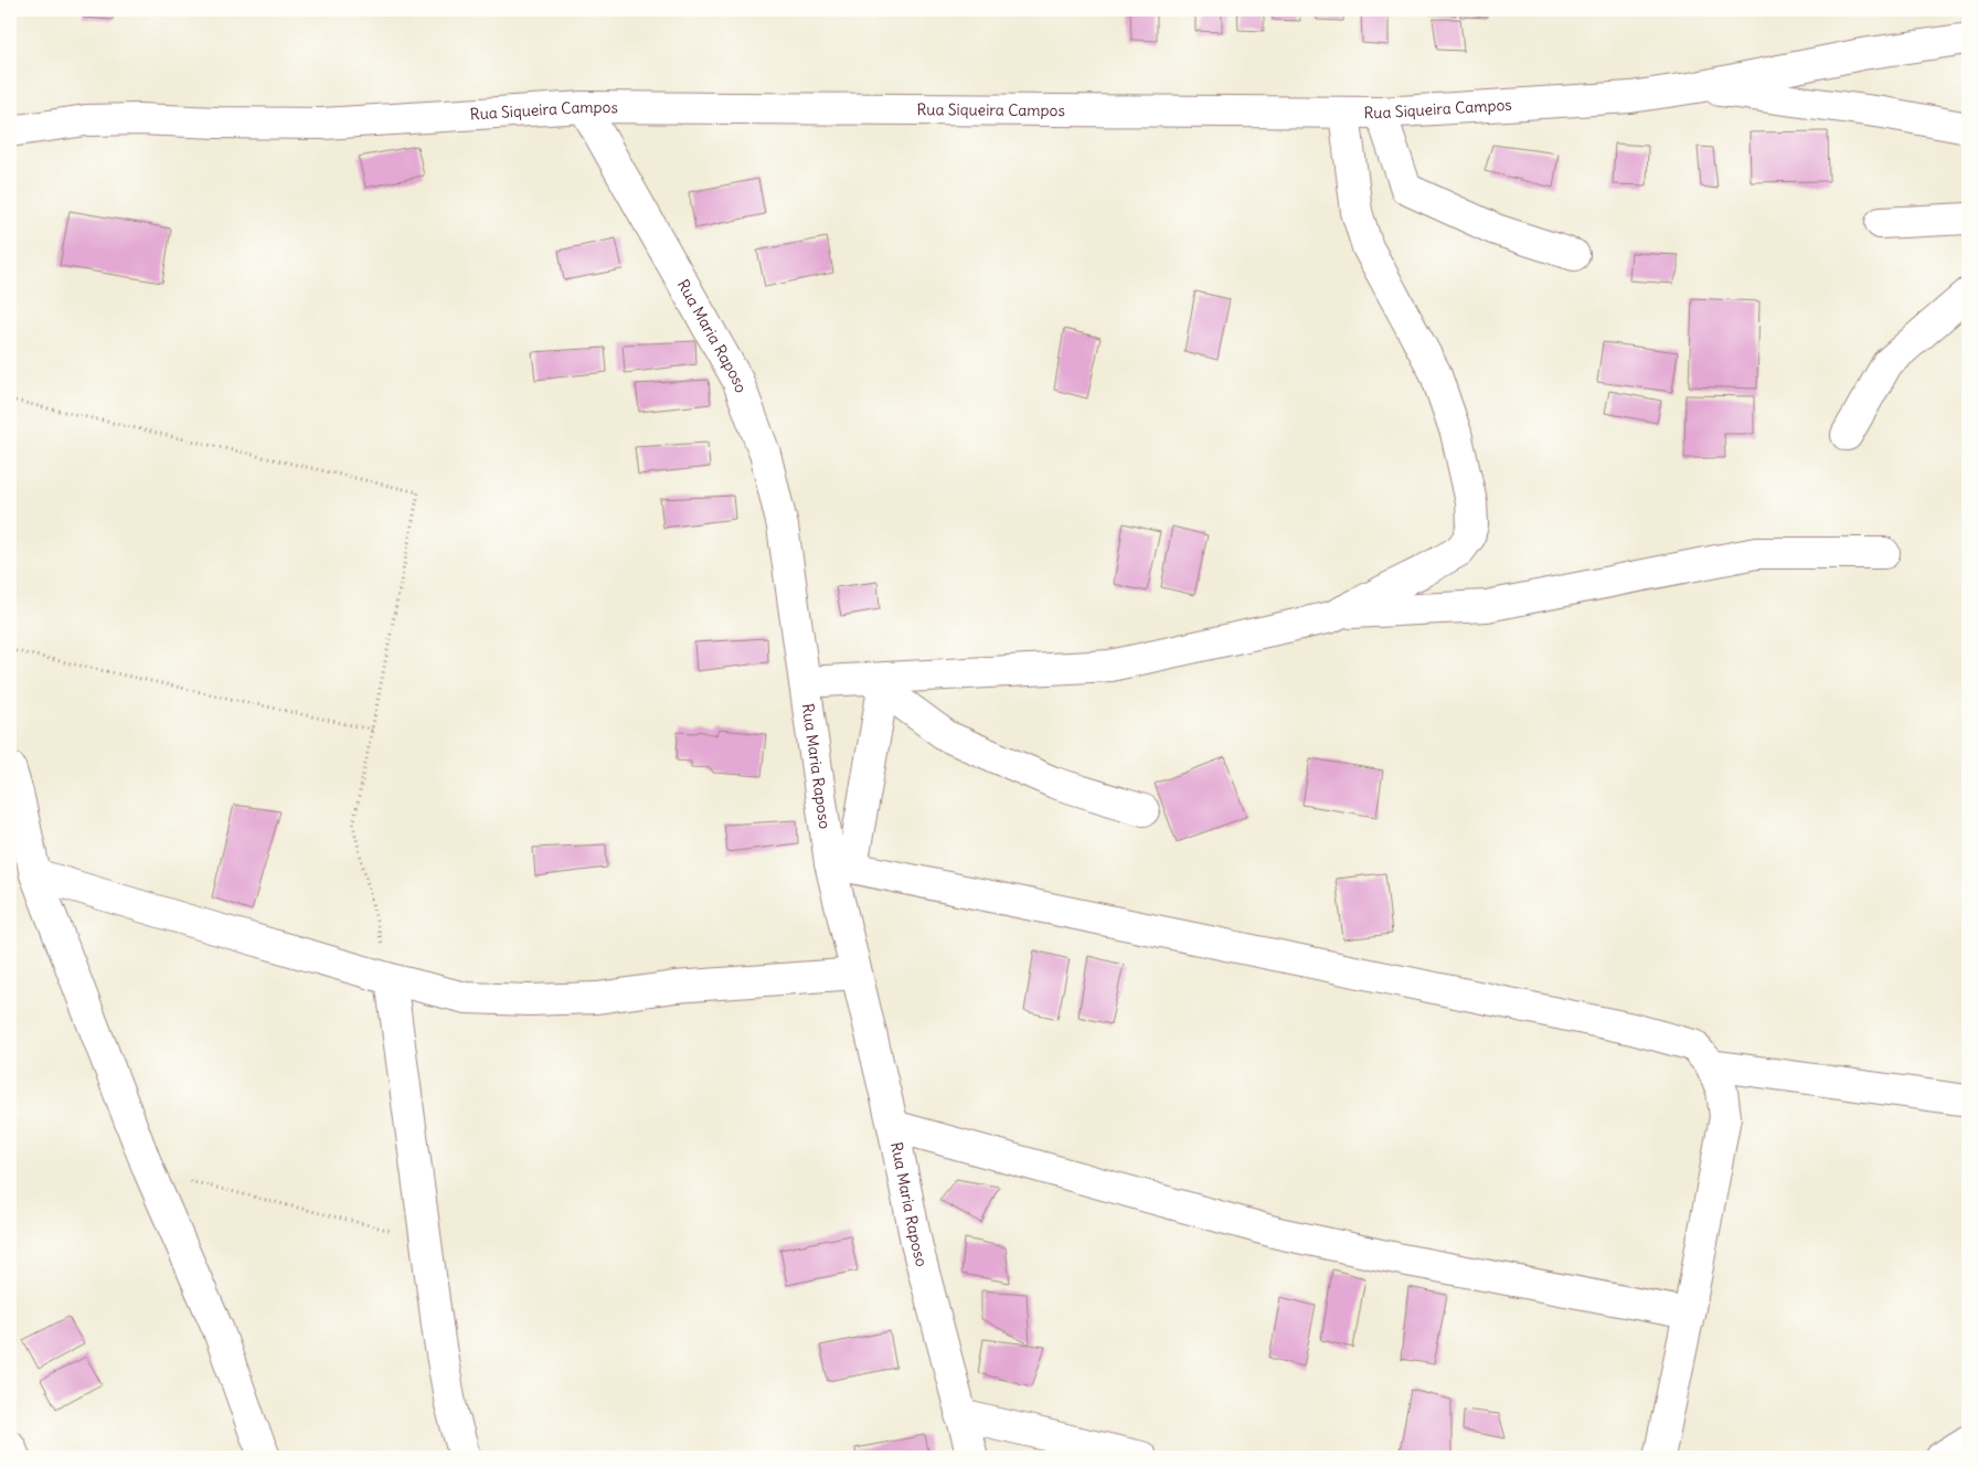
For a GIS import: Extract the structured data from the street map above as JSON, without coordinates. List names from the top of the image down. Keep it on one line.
{"streets":{"street":["Rua Siqueira Campos","Rua Maria Raposo"]},"crossings":[["Rua Siqueira Campos","Rua Maria Raposo"]]}
